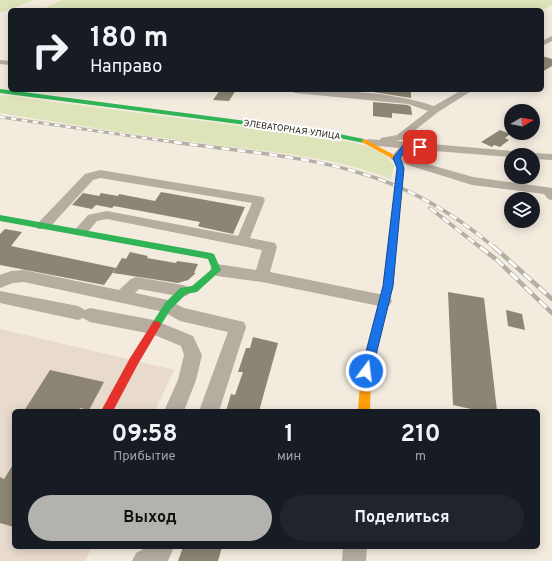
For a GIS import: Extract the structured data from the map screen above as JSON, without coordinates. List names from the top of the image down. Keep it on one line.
{"streets":{"street":["ЭЛЕВАТОРНАЯ УЛИЦА"]},"north":"right","page":{"turn":["180 m","Направо"],"eta":["09:58","Прибытие","1","мин","210","m"],"buttons":["Выход","Поделиться"]}}
